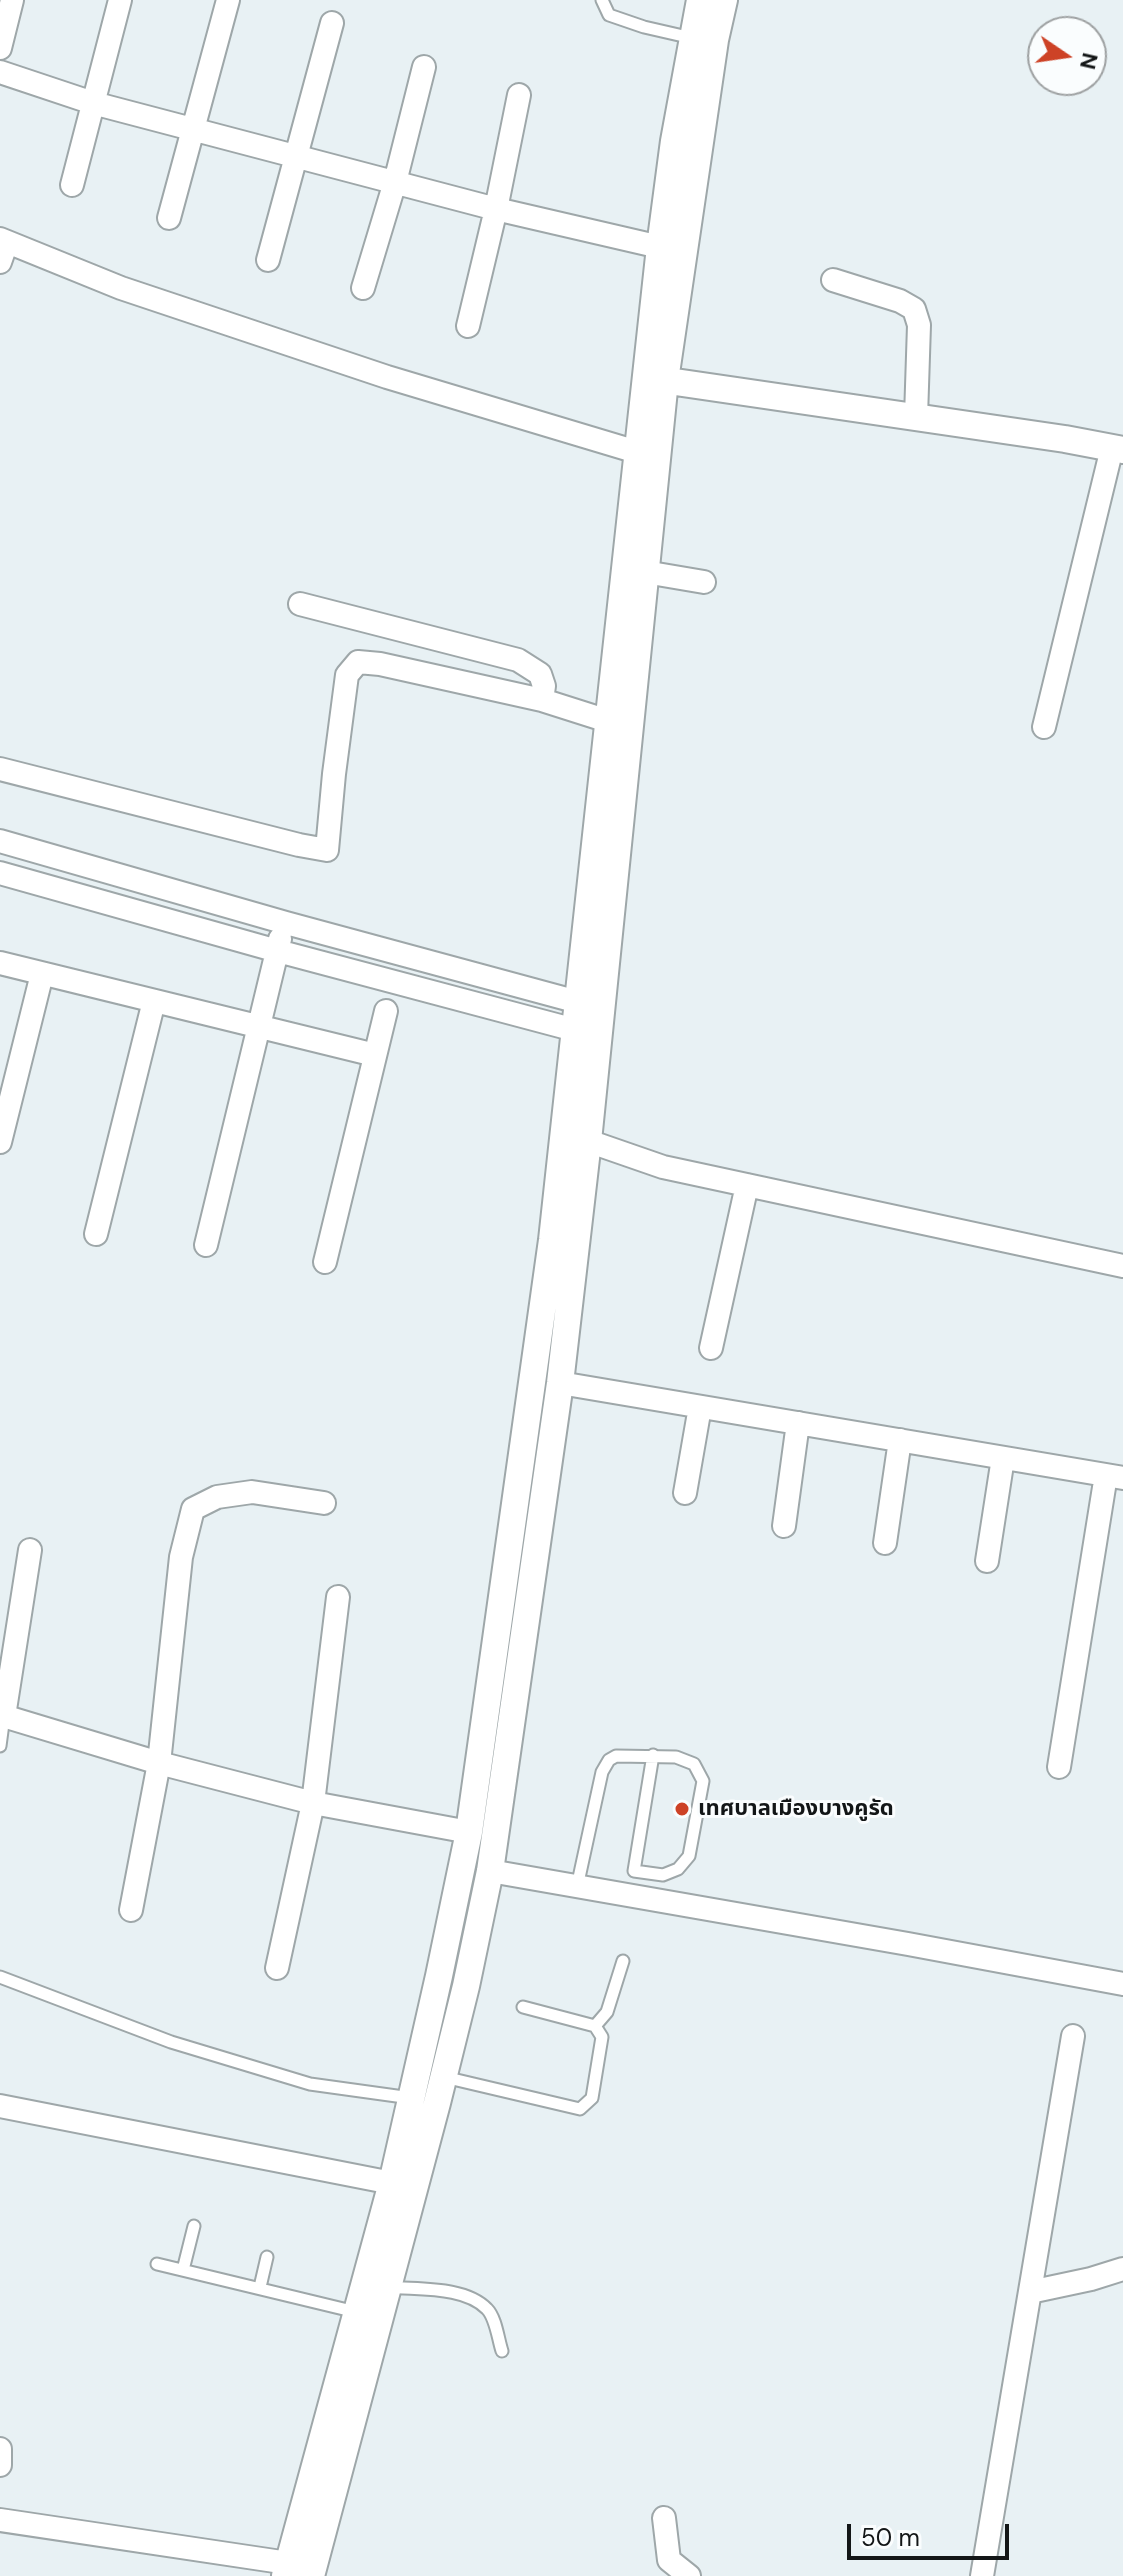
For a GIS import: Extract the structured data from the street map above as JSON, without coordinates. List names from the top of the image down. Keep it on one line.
{"places":["เทศบาลเมืองบางคูรัด"],"scale_bar":"50 m","north":"right"}
